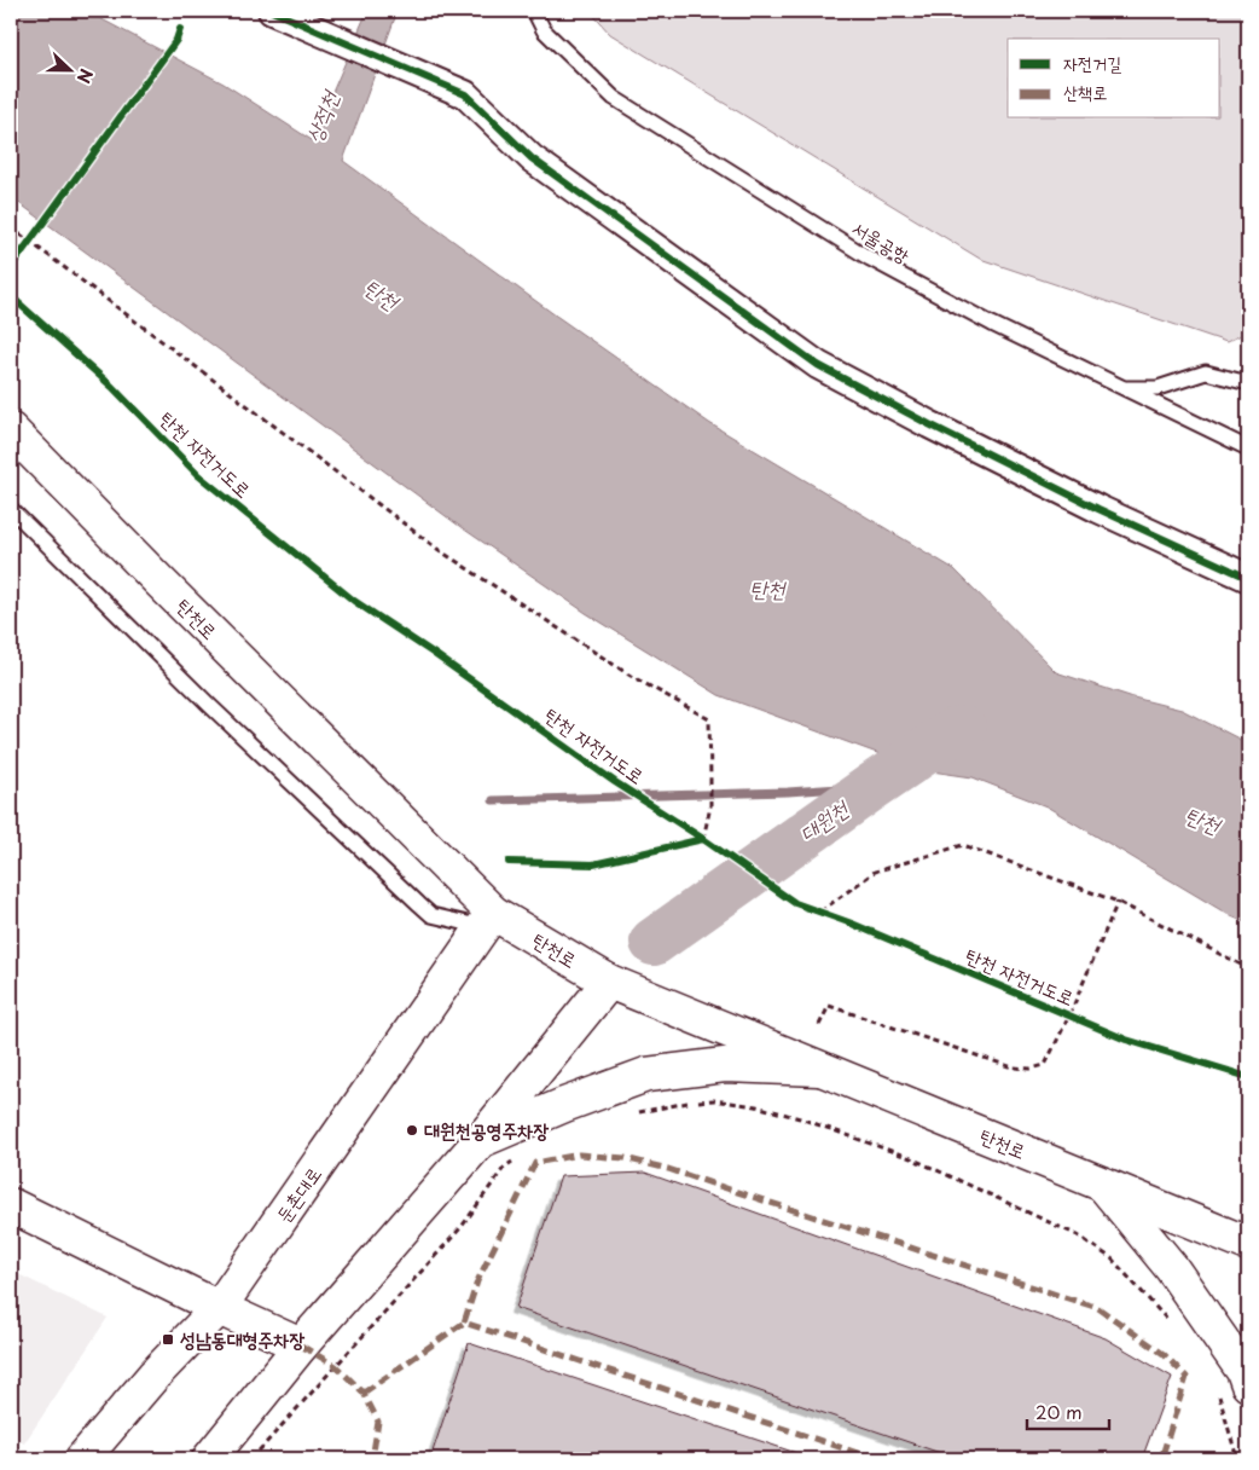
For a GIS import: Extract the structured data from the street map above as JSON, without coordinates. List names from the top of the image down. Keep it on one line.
{"streets":{"main road":["탄천로","둔촌대로"],"lane":["서울공항"],"cycle path":["탄천 자전거도로"]},"crossings":[["탄천로","둔촌대로"]],"water":["상적천","탄천","대원천"],"places":{"other":["대원천공영주차장"],"transit":["성남동대형주차장"]},"legend":["자전거길","산책로"],"scale_bar":"20 m","north":"right"}
